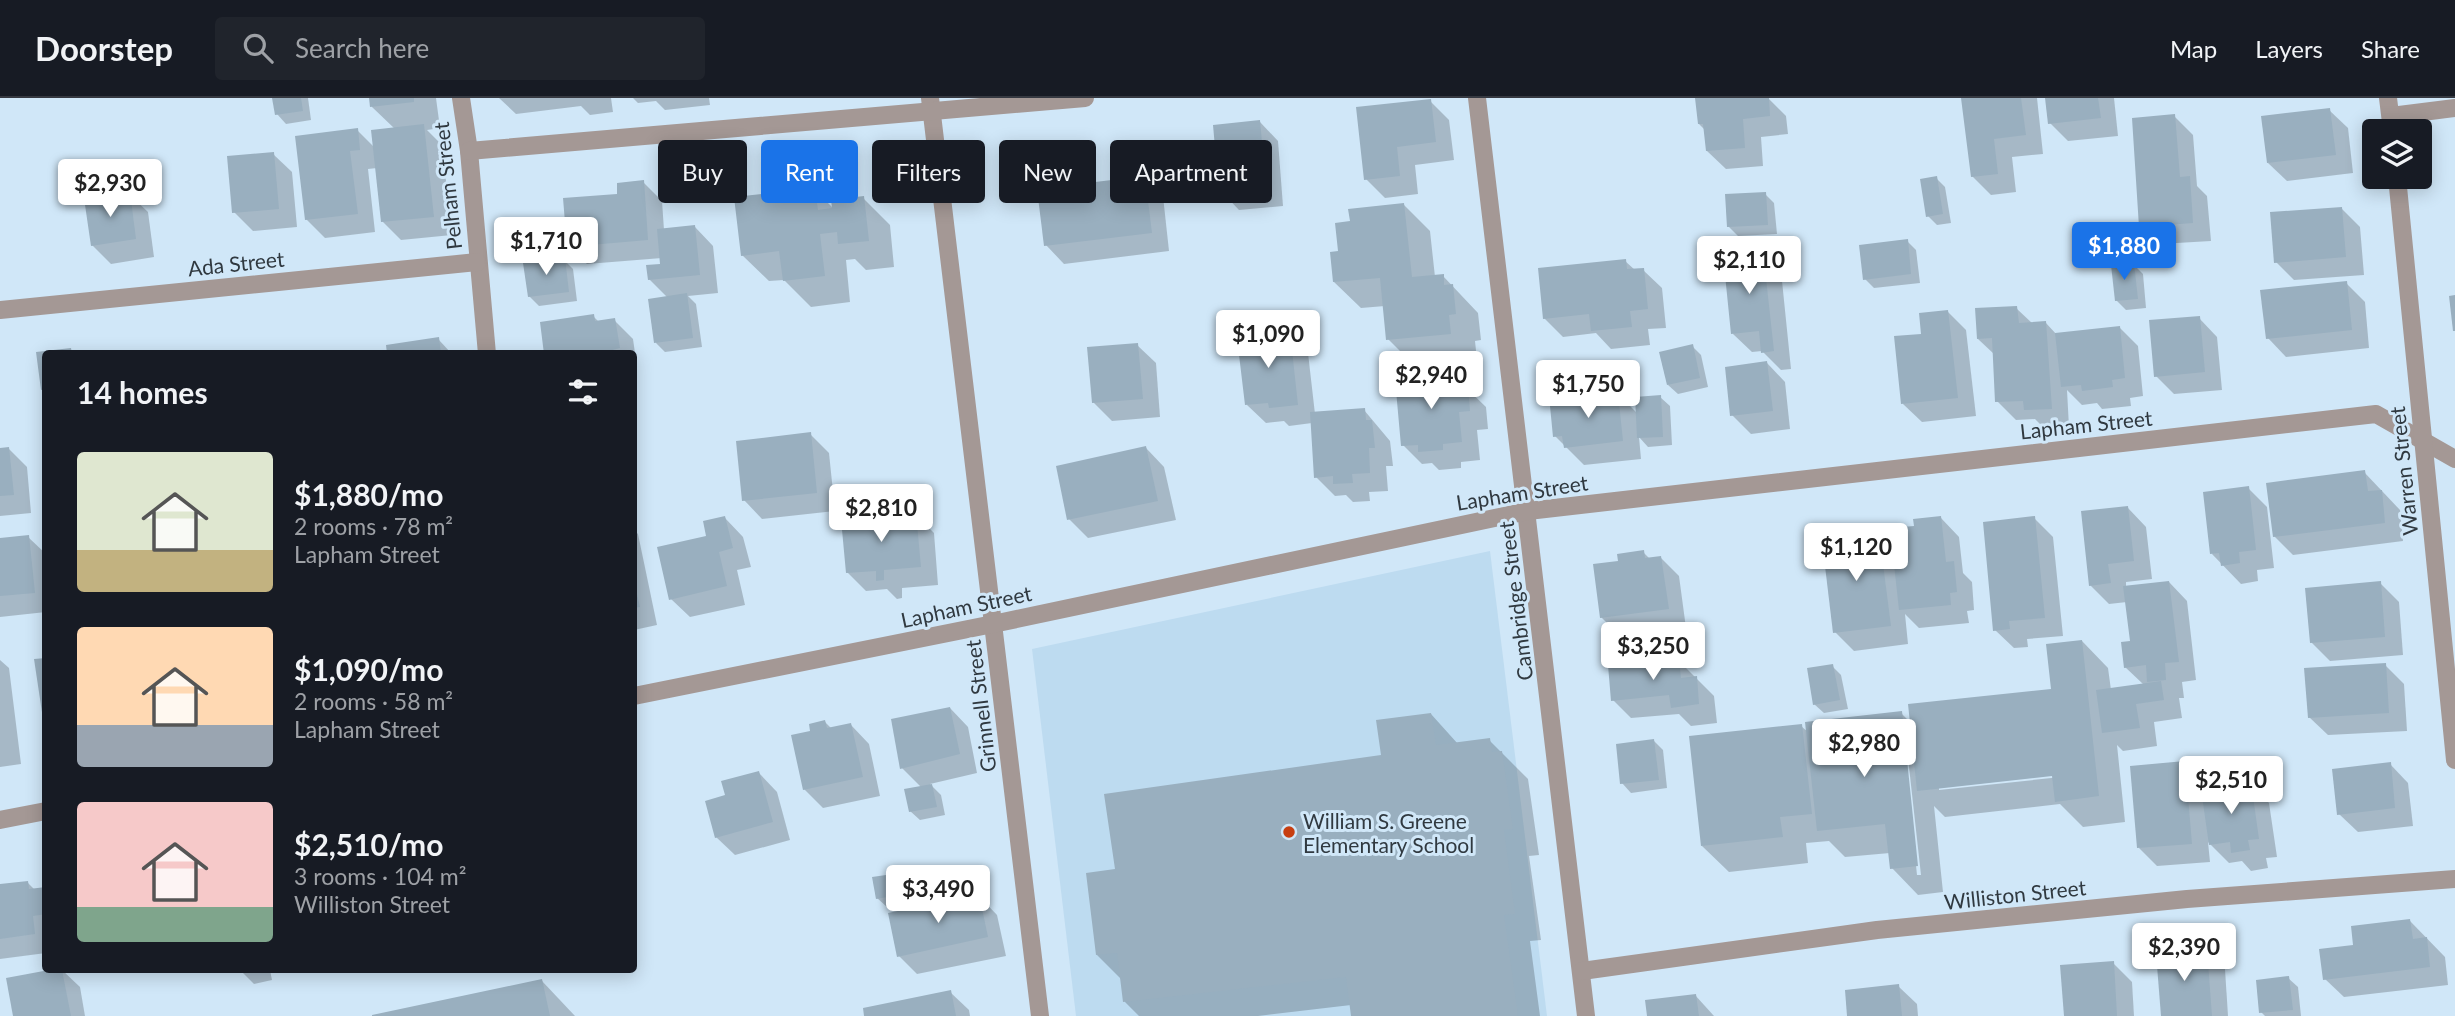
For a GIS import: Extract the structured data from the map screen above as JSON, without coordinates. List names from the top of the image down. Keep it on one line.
{"streets":{"street":["Pelham Street","Ada Street","Lapham Street","Warren Street","Cambridge Street","Grinnell Street","Williston Street"]},"crossings":[["Pelham Street","Ada Street"],["Lapham Street","Warren Street"],["Lapham Street","Cambridge Street"],["Lapham Street","Grinnell Street"],["Cambridge Street","Williston Street"]],"places":["William S. Greene Elementary School"],"page":{"header":"Doorstep","search":"Search here","nav":["Map","Layers","Share"],"chip":["Buy","Rent","Filters","New","Apartment"],"price":["$2,930","$1,710","$1,880","$2,110","$1,090","$2,940","$1,750","$2,810","$1,120","$3,250","$2,980","$2,510","$3,490","$2,390"],"heading":"14 homes","list":[{"name":"$1,880/mo","note":"2 rooms · 78 m² · Lapham Street"},{"name":"$1,090/mo","note":"2 rooms · 58 m² · Lapham Street"},{"name":"$2,510/mo","note":"3 rooms · 104 m² · Williston Street"}]}}
